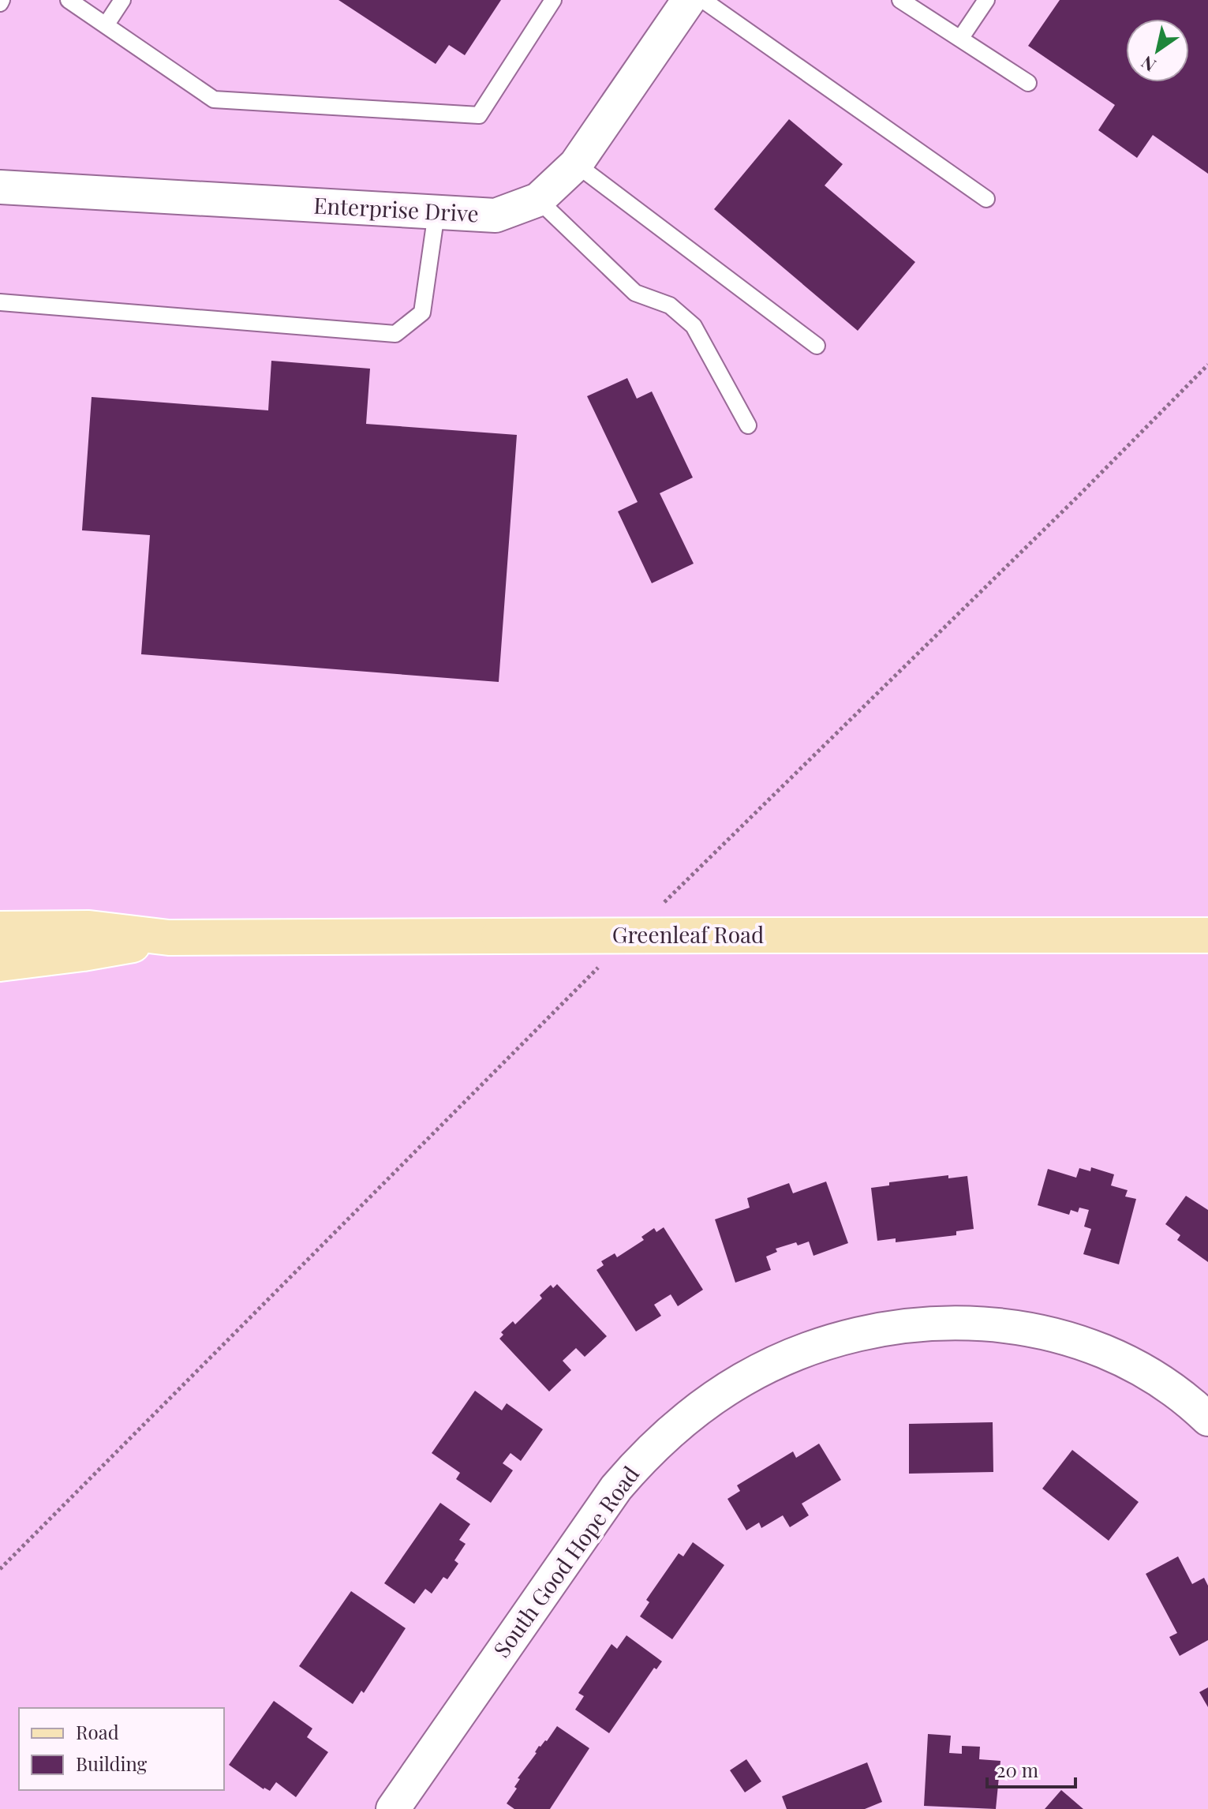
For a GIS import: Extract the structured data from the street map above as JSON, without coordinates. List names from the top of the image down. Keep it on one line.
{"streets":{"main road":["Greenleaf Road"],"street":["Enterprise Drive","South Good Hope Road"]},"legend":["Road","Building"],"scale_bar":"20 m","north":"bottom left"}
